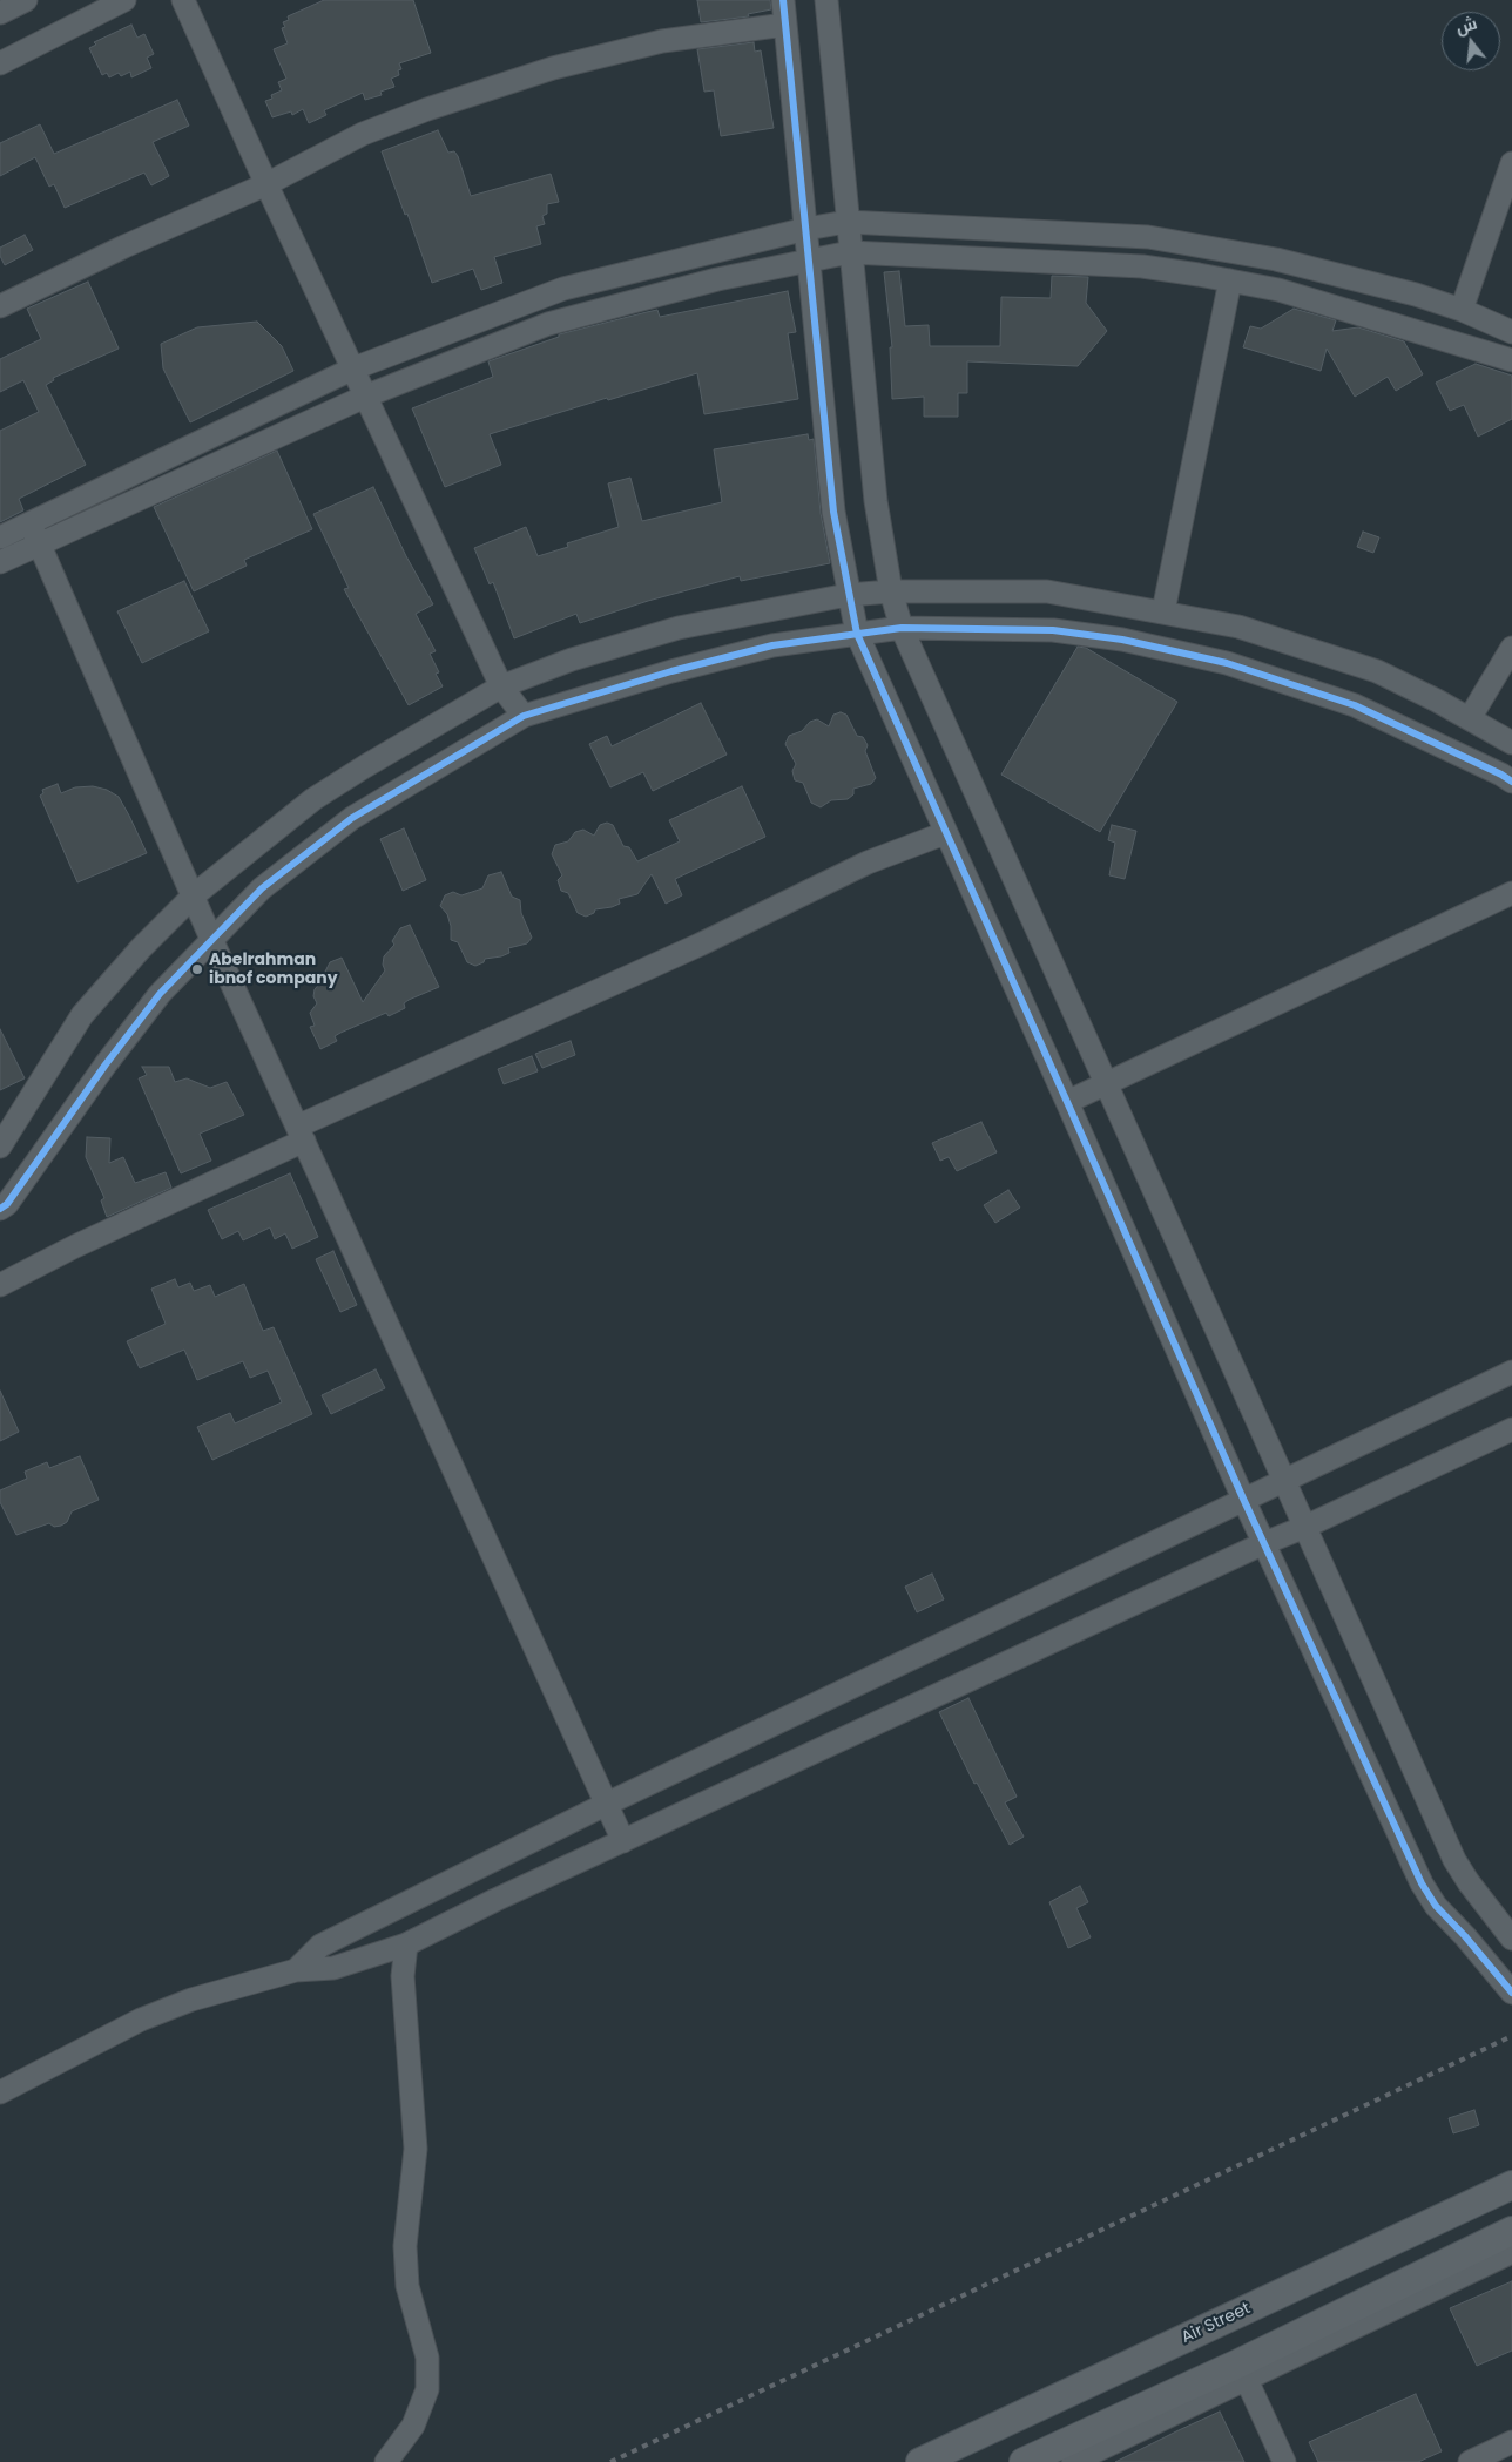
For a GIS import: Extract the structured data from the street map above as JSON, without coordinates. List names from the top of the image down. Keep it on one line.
{"streets":{"main road":["Air Street"]},"places":["Abelrahman ibnof company"],"north":"top"}
